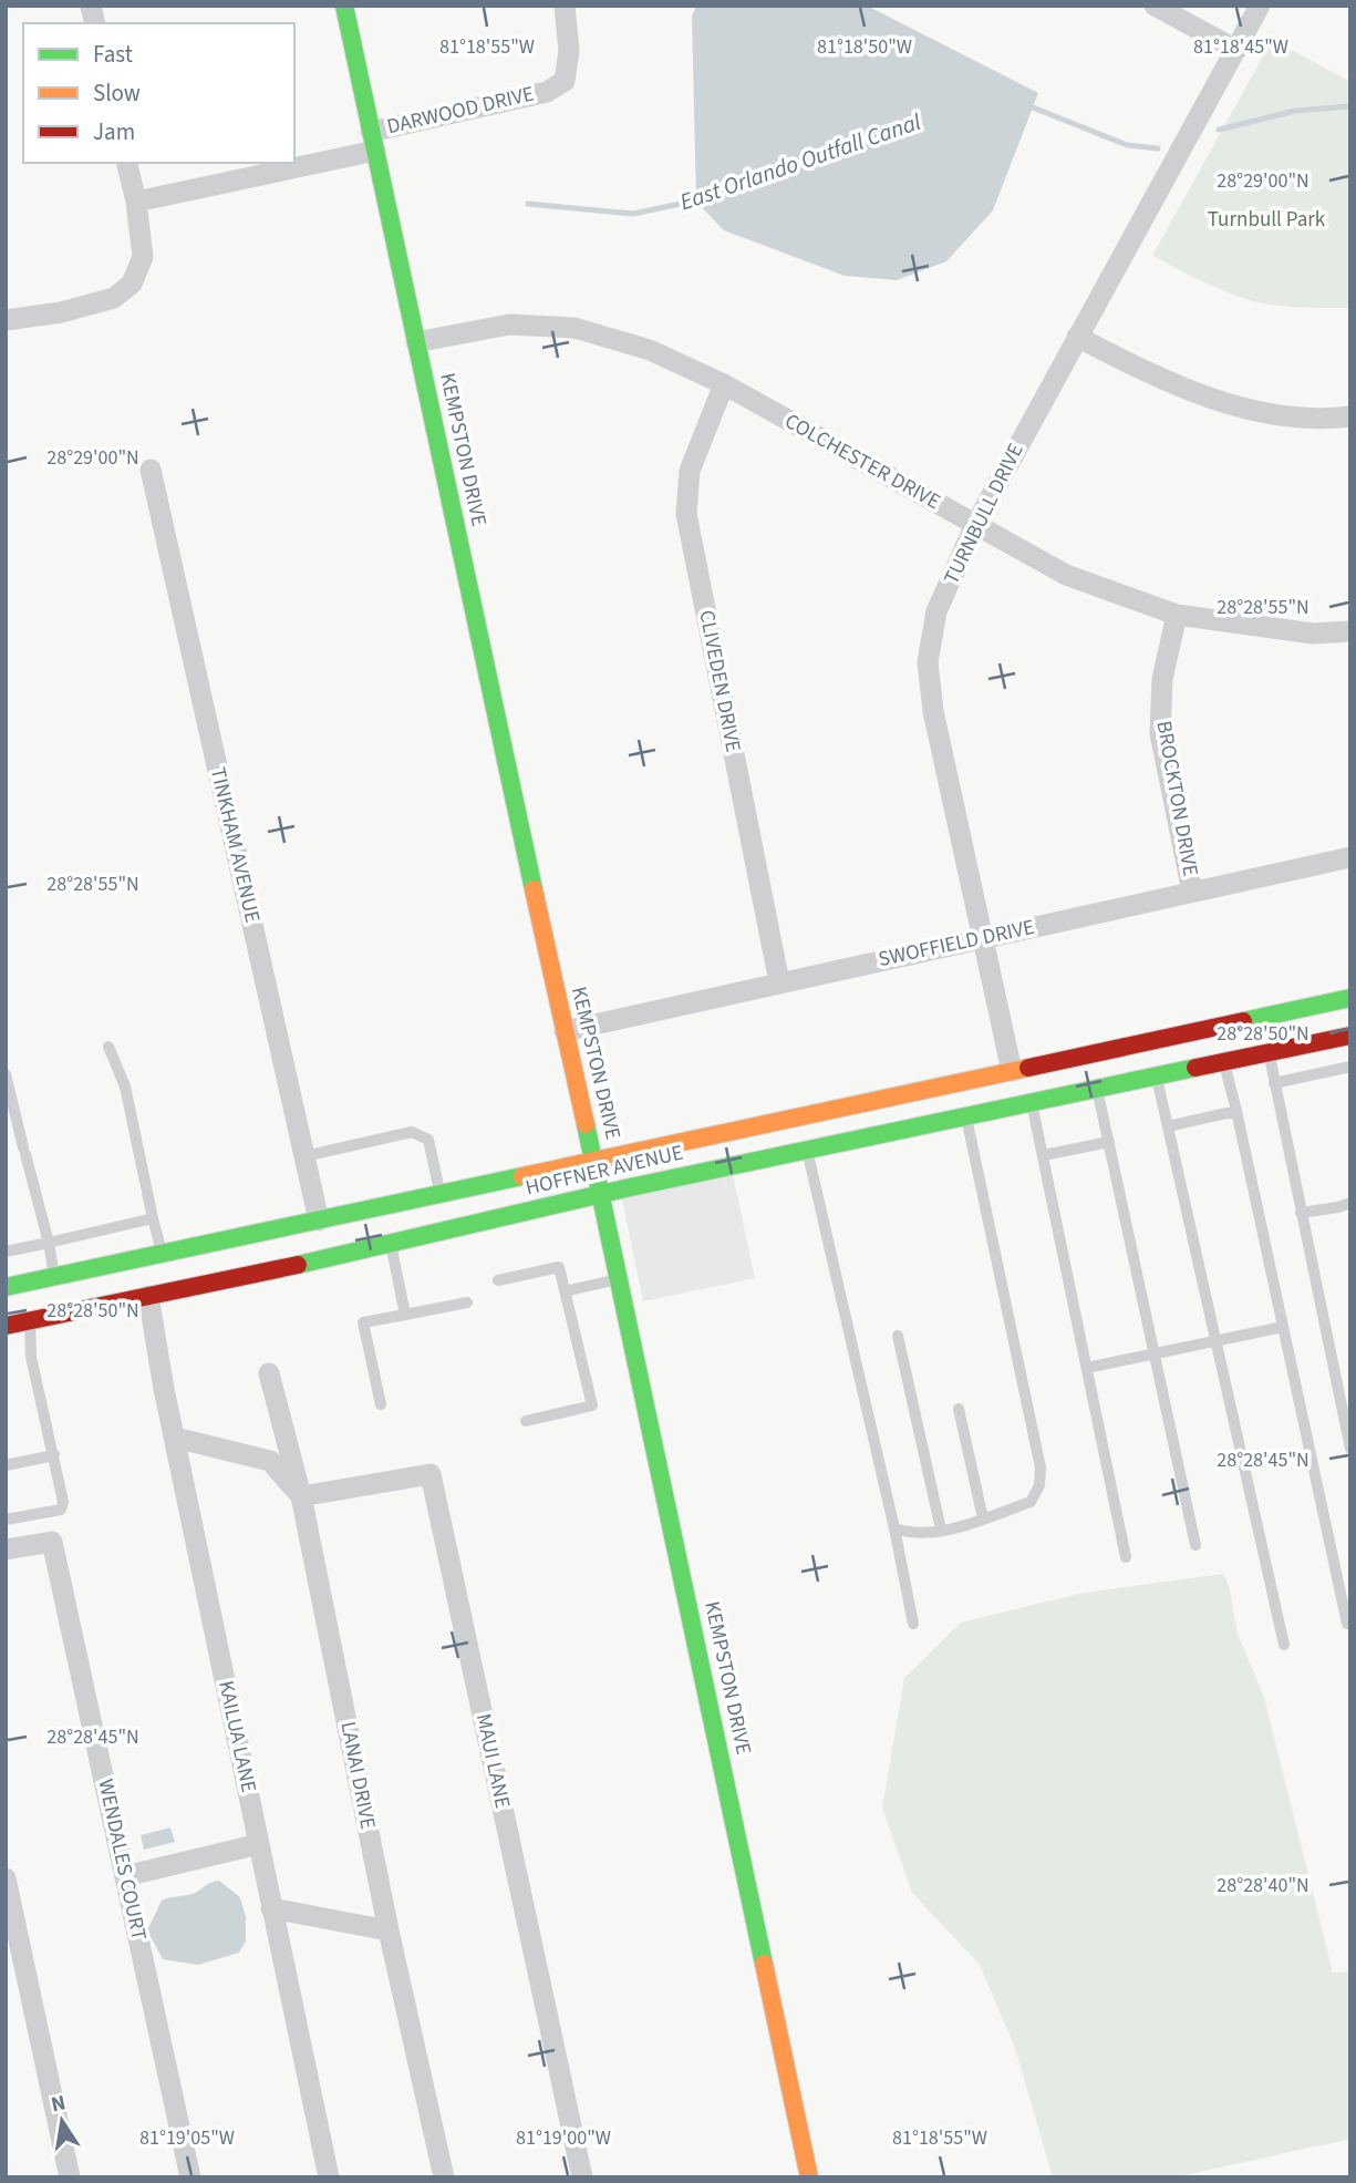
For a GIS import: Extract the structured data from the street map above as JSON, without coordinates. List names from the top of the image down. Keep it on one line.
{"streets":{"main road":["KEMPSTON DRIVE","HOFFNER AVENUE"],"street":["DARWOOD DRIVE","COLCHESTER DRIVE","TURNBULL DRIVE","CLIVEDEN DRIVE","BROCKTON DRIVE","TINKHAM AVENUE","SWOFFIELD DRIVE","KAILUA LANE","MAUI LANE","LANAI DRIVE","WENDALES COURT"]},"crossings":[["DARWOOD DRIVE","KEMPSTON DRIVE"],["KEMPSTON DRIVE","COLCHESTER DRIVE"],["KEMPSTON DRIVE","SWOFFIELD DRIVE"],["KEMPSTON DRIVE","HOFFNER AVENUE"],["COLCHESTER DRIVE","TURNBULL DRIVE"],["COLCHESTER DRIVE","CLIVEDEN DRIVE"],["COLCHESTER DRIVE","BROCKTON DRIVE"],["TURNBULL DRIVE","SWOFFIELD DRIVE"],["TURNBULL DRIVE","HOFFNER AVENUE"],["CLIVEDEN DRIVE","SWOFFIELD DRIVE"],["BROCKTON DRIVE","SWOFFIELD DRIVE"],["TINKHAM AVENUE","HOFFNER AVENUE"],["HOFFNER AVENUE","KAILUA LANE"],["MAUI LANE","LANAI DRIVE"]],"water":["East Orlando Outfall Canal"],"parks":["Turnbull Park"],"legend":["Fast","Slow","Jam"],"north":"top","coordinates":["81°18'55\"W","81°18'50\"W","81°18'45\"W","28°29'00\"N","28°28'55\"N","28°28'50\"N","28°28'45\"N","28°28'40\"N","81°19'05\"W","81°19'00\"W"]}
